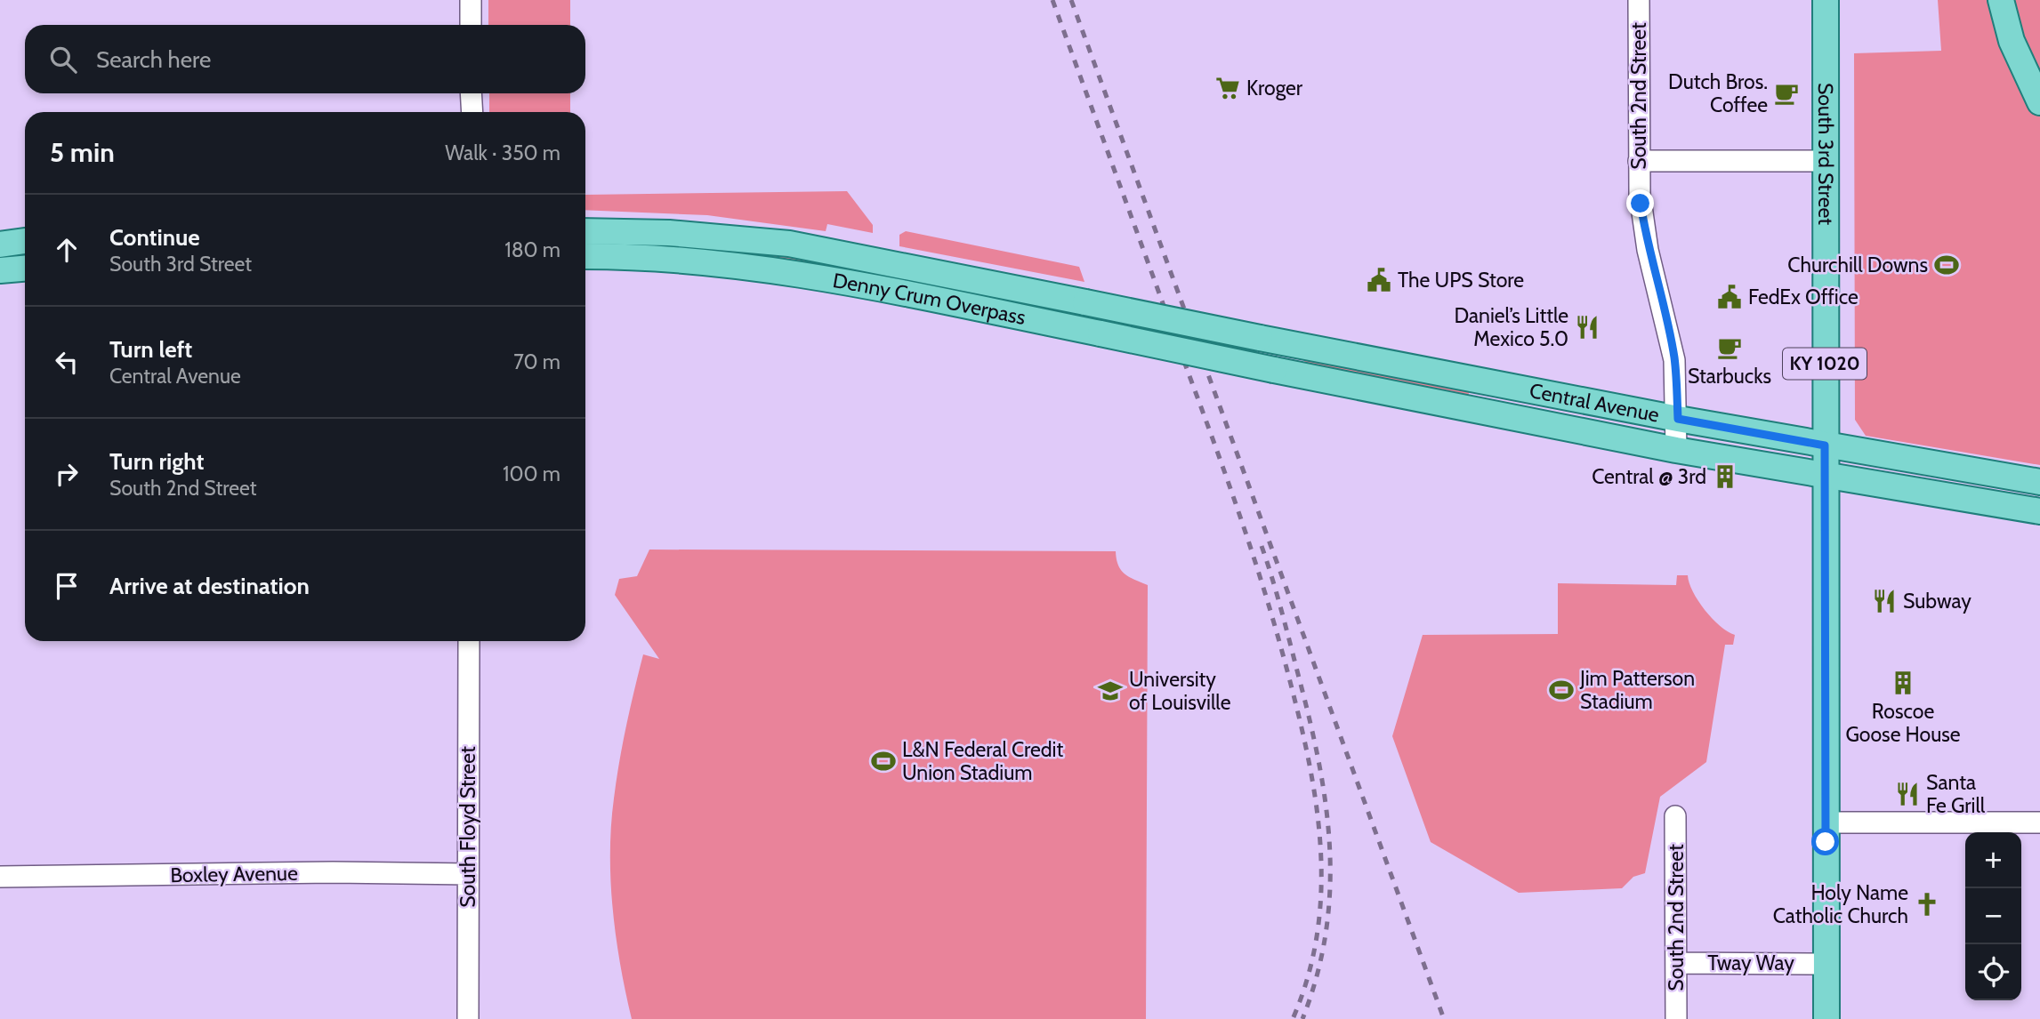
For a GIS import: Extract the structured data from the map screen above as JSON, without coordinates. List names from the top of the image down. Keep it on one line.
{"streets":{"main road":["South 3rd Street","Denny Crum Overpass","KY 1020","Central Avenue"],"street":["South 2nd Street","South Floyd Street","Boxley Avenue","Tway Way"]},"crossings":[["South 2nd Street","Central Avenue"],["South 2nd Street","Tway Way"],["South 3rd Street","Central Avenue"],["South 3rd Street","Tway Way"],["Denny Crum Overpass","Central Avenue"],["South Floyd Street","Boxley Avenue"]],"places":{"supermarket":["Kroger"],"cafe":["Dutch Bros. Coffee","Starbucks"],"sports":["Churchill Downs","Jim Patterson Stadium","L&N Federal Credit Union Stadium"],"public building":["The UPS Store","FedEx Office"],"restaurant":["Daniel’s Little Mexico 5.0","Subway","Santa Fe Grill"],"building":["Central @ 3rd","Roscoe Goose House"],"school or university":["University of Louisville"],"church":["Holy Name Catholic Church"]},"page":{"search":"Search here","heading":["5 min","Walk · 350 m"],"list":[["Continue","South 3rd Street","180 m"],["Turn left","Central Avenue","70 m"],["Turn right","South 2nd Street","100 m"],"Arrive at destination"],"map_buttons":["+","−"]}}
